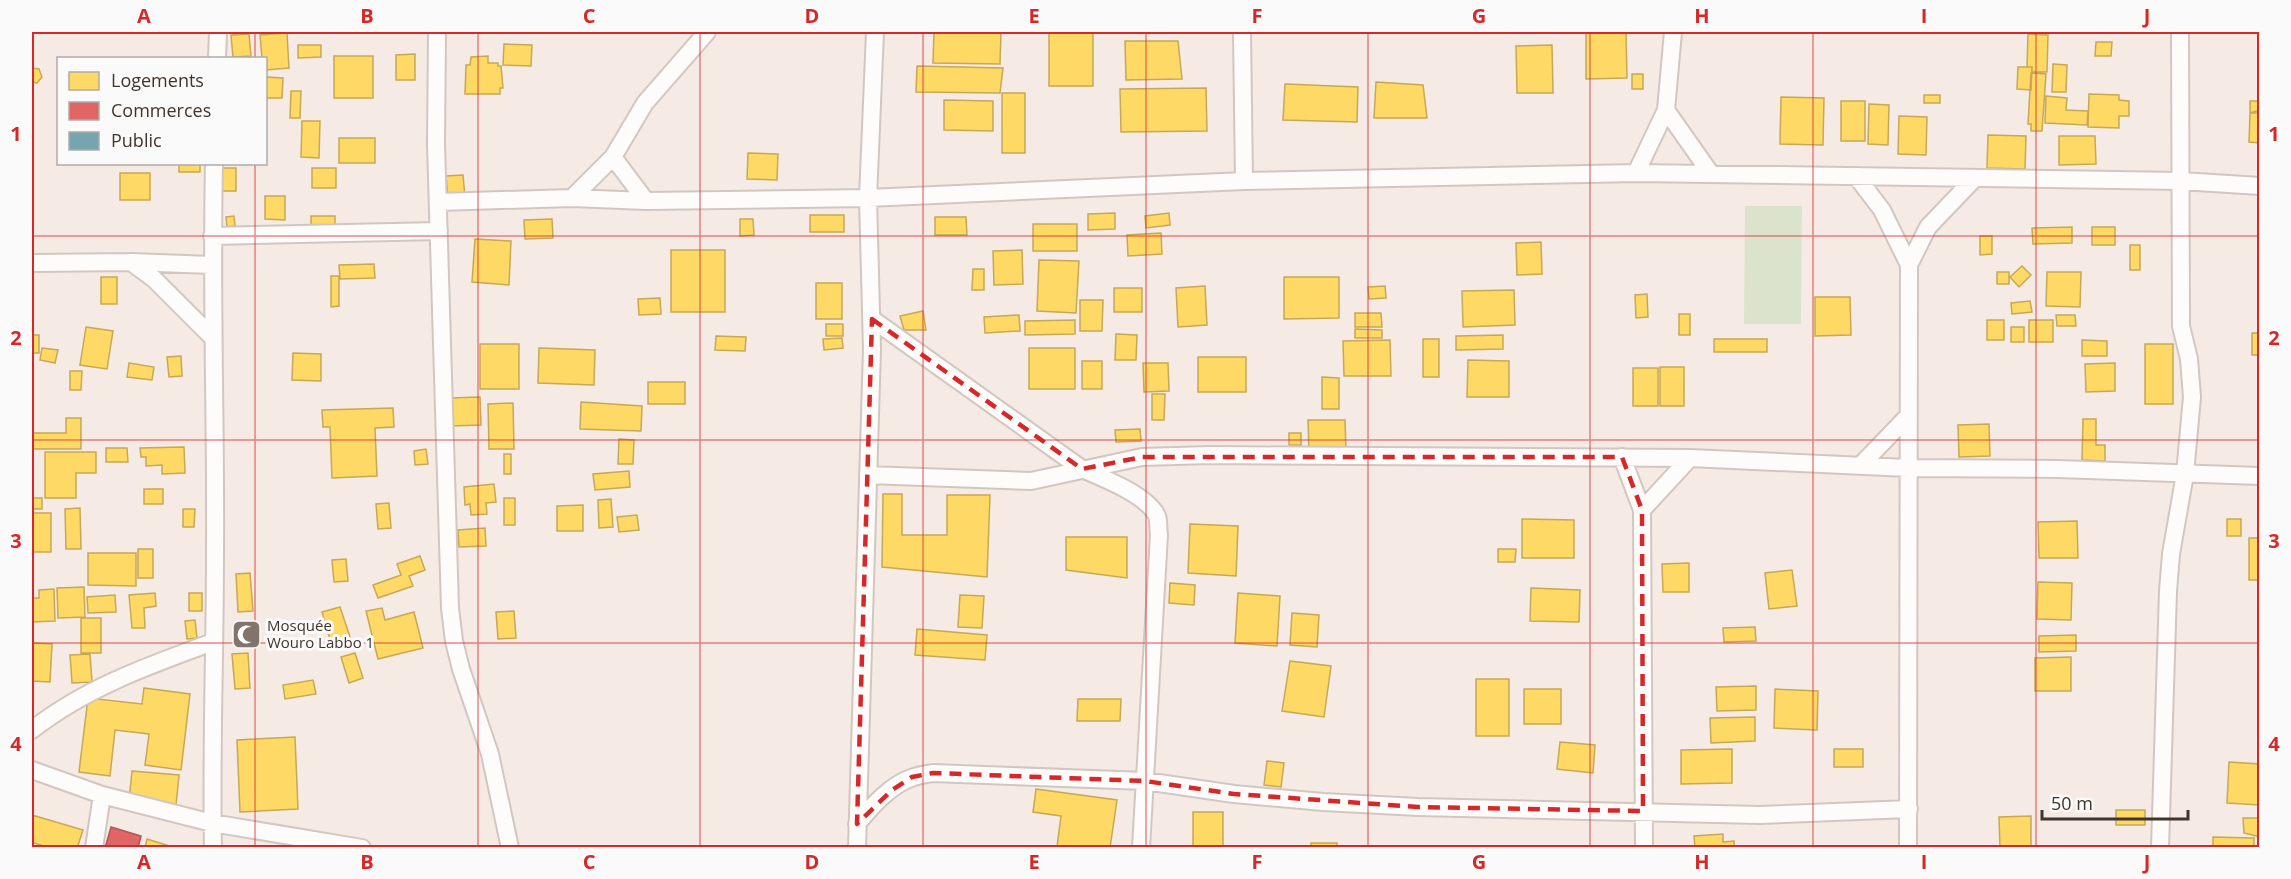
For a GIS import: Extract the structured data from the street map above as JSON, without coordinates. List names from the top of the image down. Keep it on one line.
{"places":{"mosque":["Mosquée Wouro Labbo 1"]},"legend":["Logements","Commerces","Public"],"scale_bar":"50 m","grid":{"columns":["A","B","C","D","E","F","G","H","I","J"],"rows":["1","2","3","4"]}}
